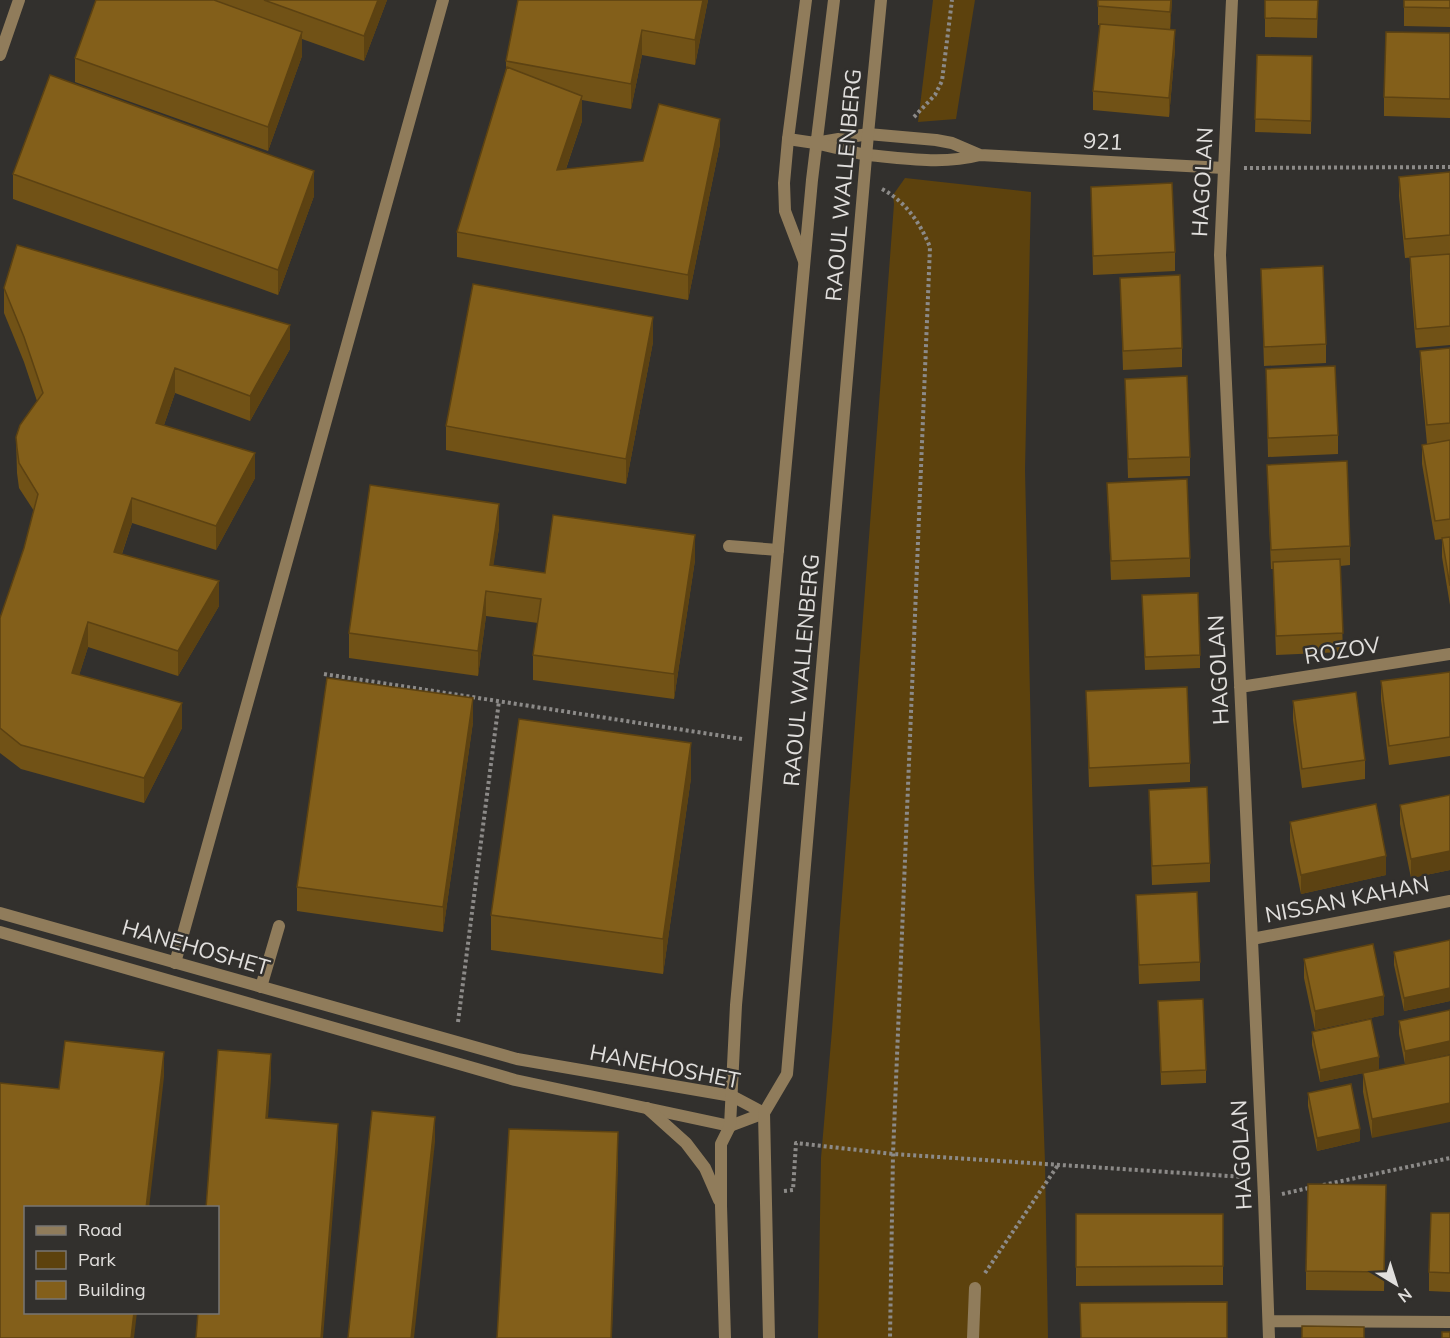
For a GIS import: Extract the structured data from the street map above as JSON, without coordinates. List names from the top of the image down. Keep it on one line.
{"streets":{"street":["921","HAGOLAN","RAOUL WALLENBERG","ROZOV","NISSAN KAHAN","HANEHOSHET"]},"crossings":[["921","HAGOLAN"],["921","RAOUL WALLENBERG"],["HAGOLAN","ROZOV"],["HAGOLAN","NISSAN KAHAN"],["RAOUL WALLENBERG","HANEHOSHET"]],"legend":["Road","Park","Building"],"north":"bottom right"}
